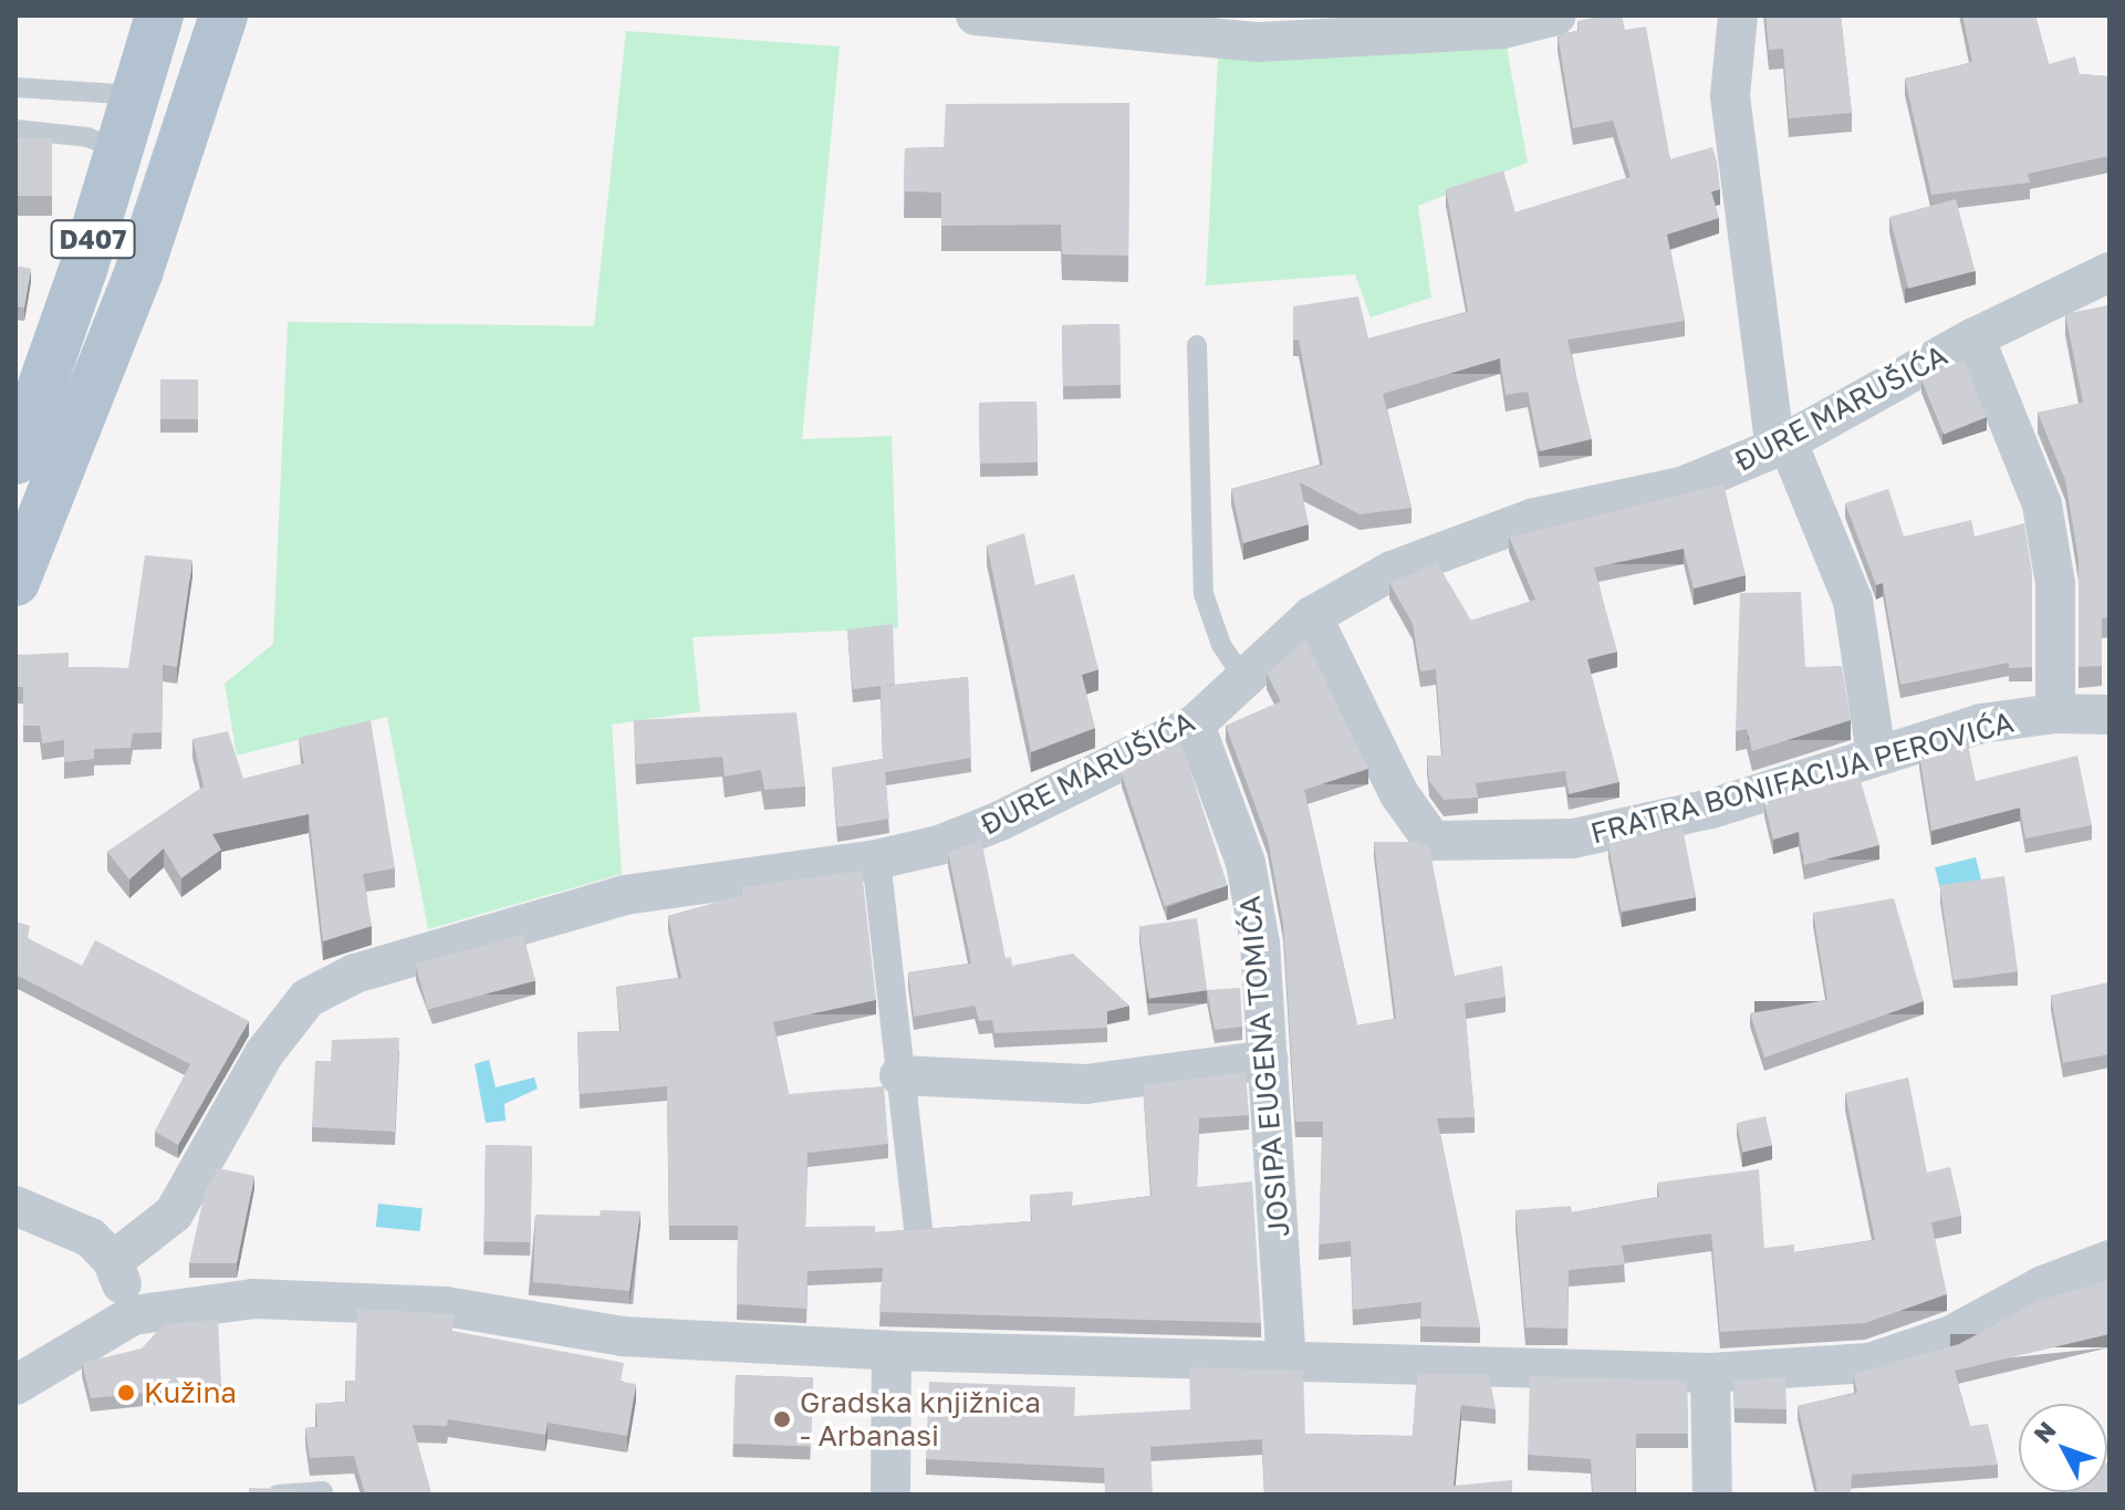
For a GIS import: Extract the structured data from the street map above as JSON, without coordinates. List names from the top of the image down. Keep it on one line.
{"streets":{"main road":["D407"],"street":["ĐURE MARUŠIĆA","FRATRA BONIFACIJA PEROVIĆA","JOSIPA EUGENA TOMIĆA"]},"crossings":[["ĐURE MARUŠIĆA","FRATRA BONIFACIJA PEROVIĆA"],["ĐURE MARUŠIĆA","JOSIPA EUGENA TOMIĆA"]],"places":["Kužina","Gradska knjižnica - Arbanasi"],"north":"top left"}
